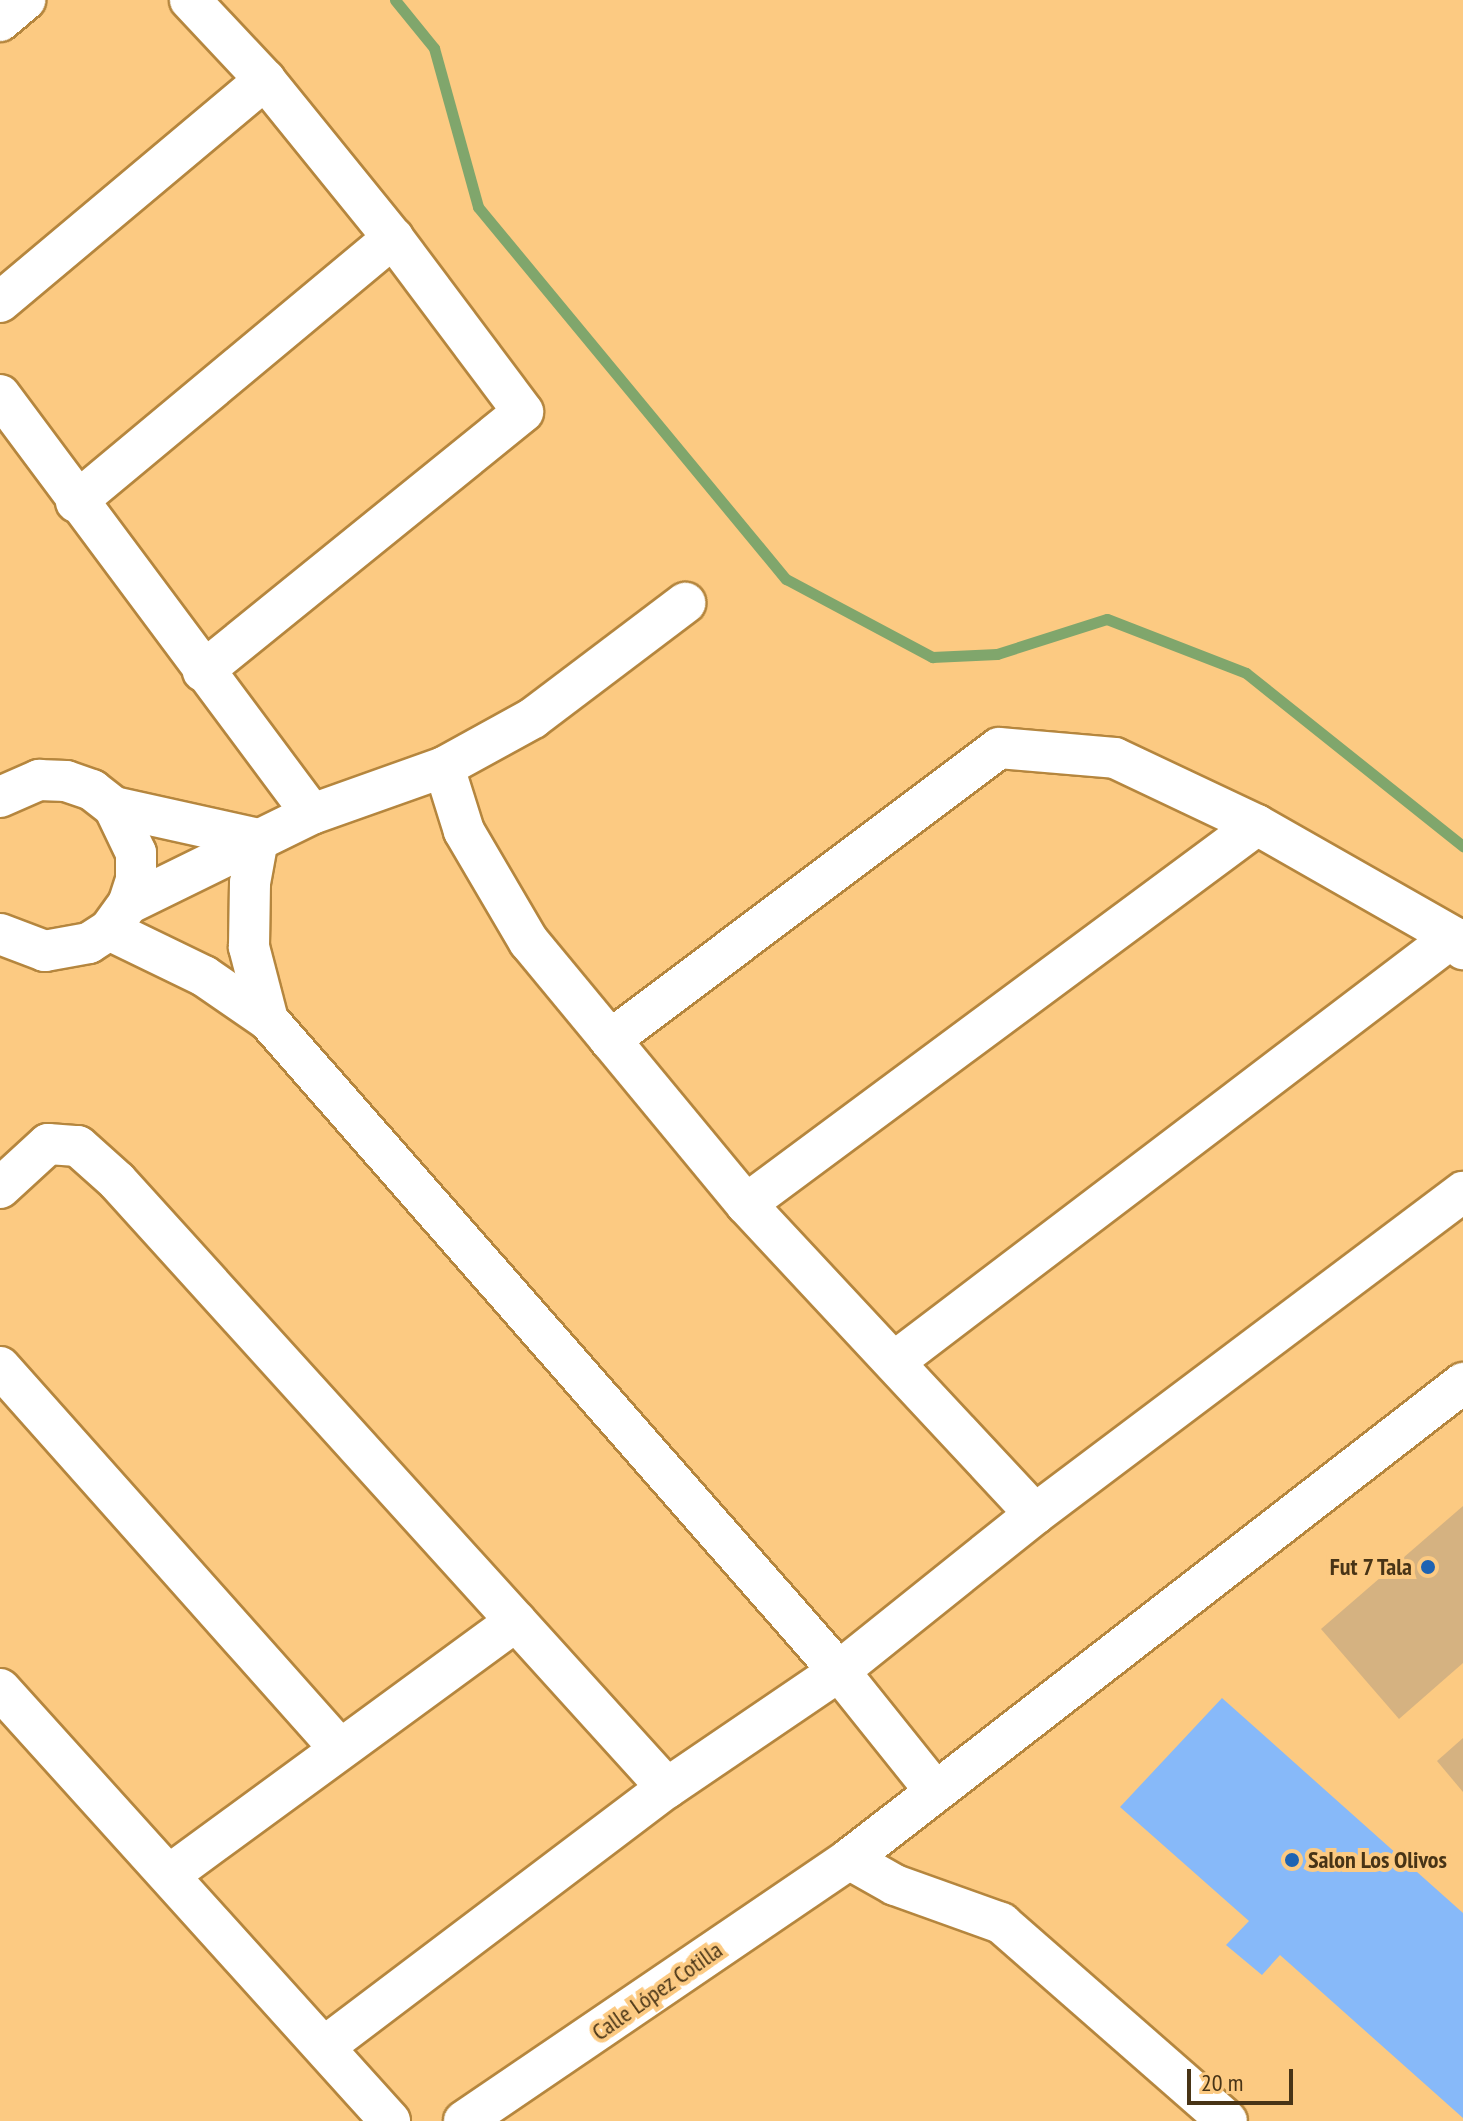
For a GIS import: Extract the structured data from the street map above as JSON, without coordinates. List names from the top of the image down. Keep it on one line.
{"streets":{"street":["Calle López Cotilla"]},"places":["Fut 7 Tala","Salon Los Olivos"],"scale_bar":"20 m"}
